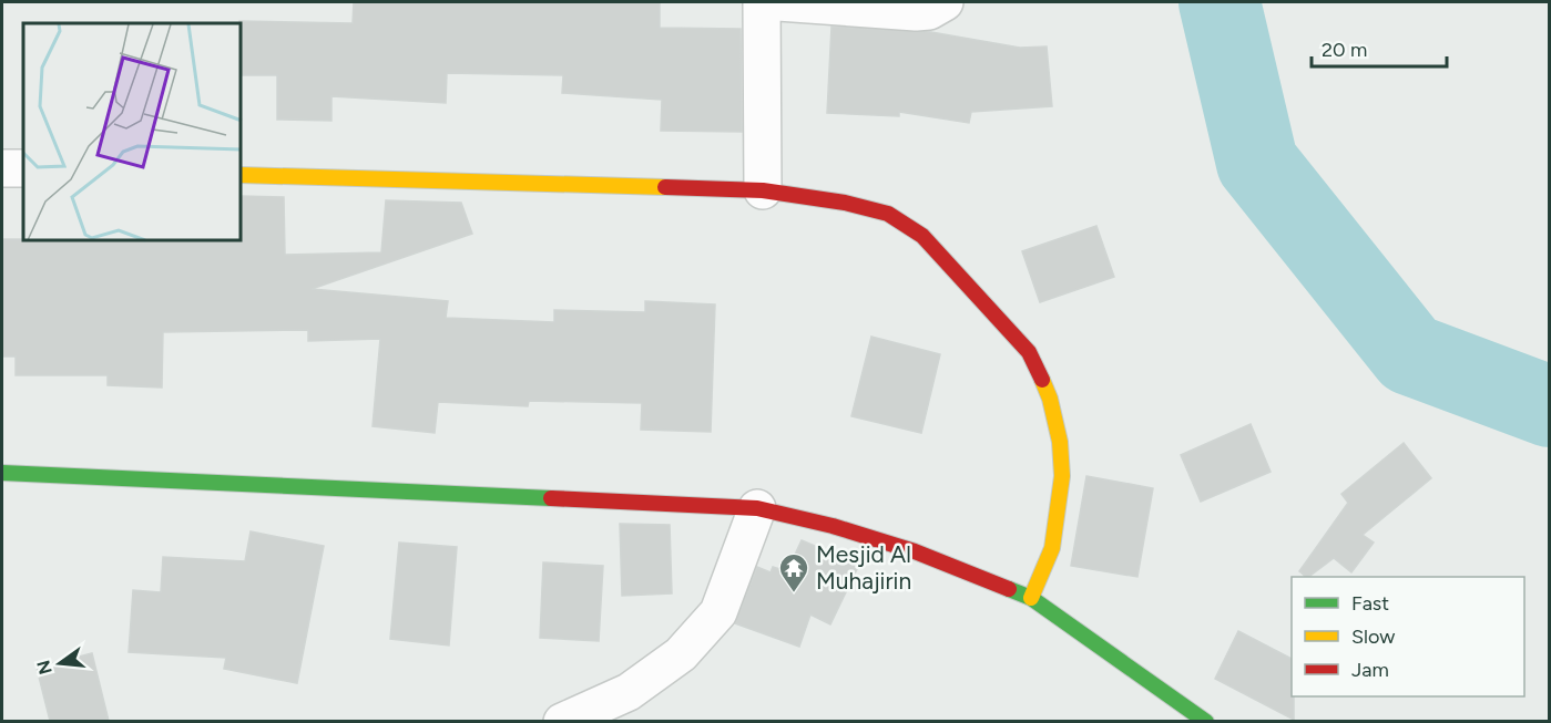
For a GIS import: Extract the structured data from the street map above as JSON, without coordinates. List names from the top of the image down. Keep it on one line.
{"places":{"temple":["Mesjid Al Muhajirin"]},"legend":["Fast","Slow","Jam"],"scale_bar":"20 m","north":"left"}
